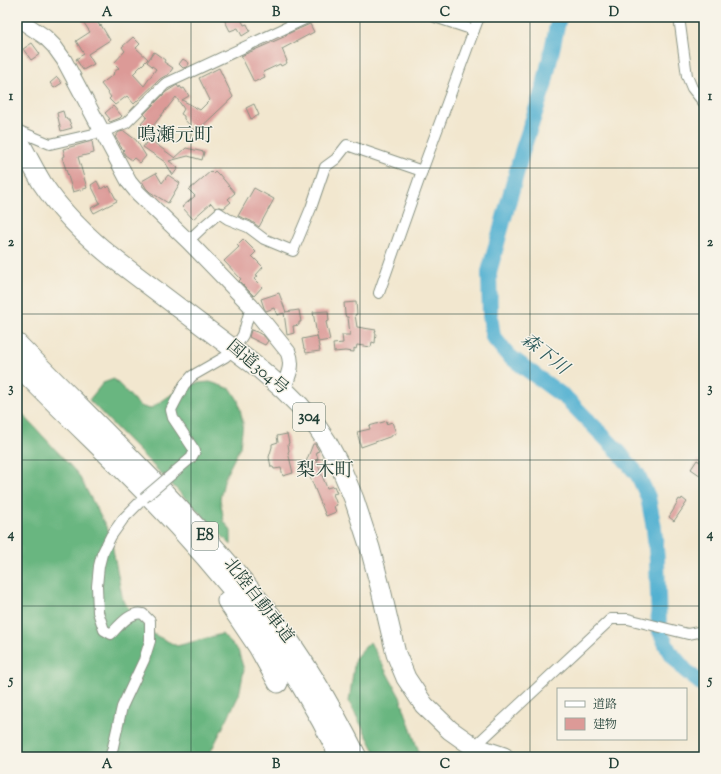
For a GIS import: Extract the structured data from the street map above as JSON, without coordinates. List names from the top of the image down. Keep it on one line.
{"streets":{"highway":["国道304号","304","E8","北陸自動車道"]},"districts":["鳴瀬元町","梨木町"],"water":["森下川"],"legend":["道路","建物"],"grid":{"columns":["A","B","C","D"],"rows":["1","2","3","4","5"]}}
